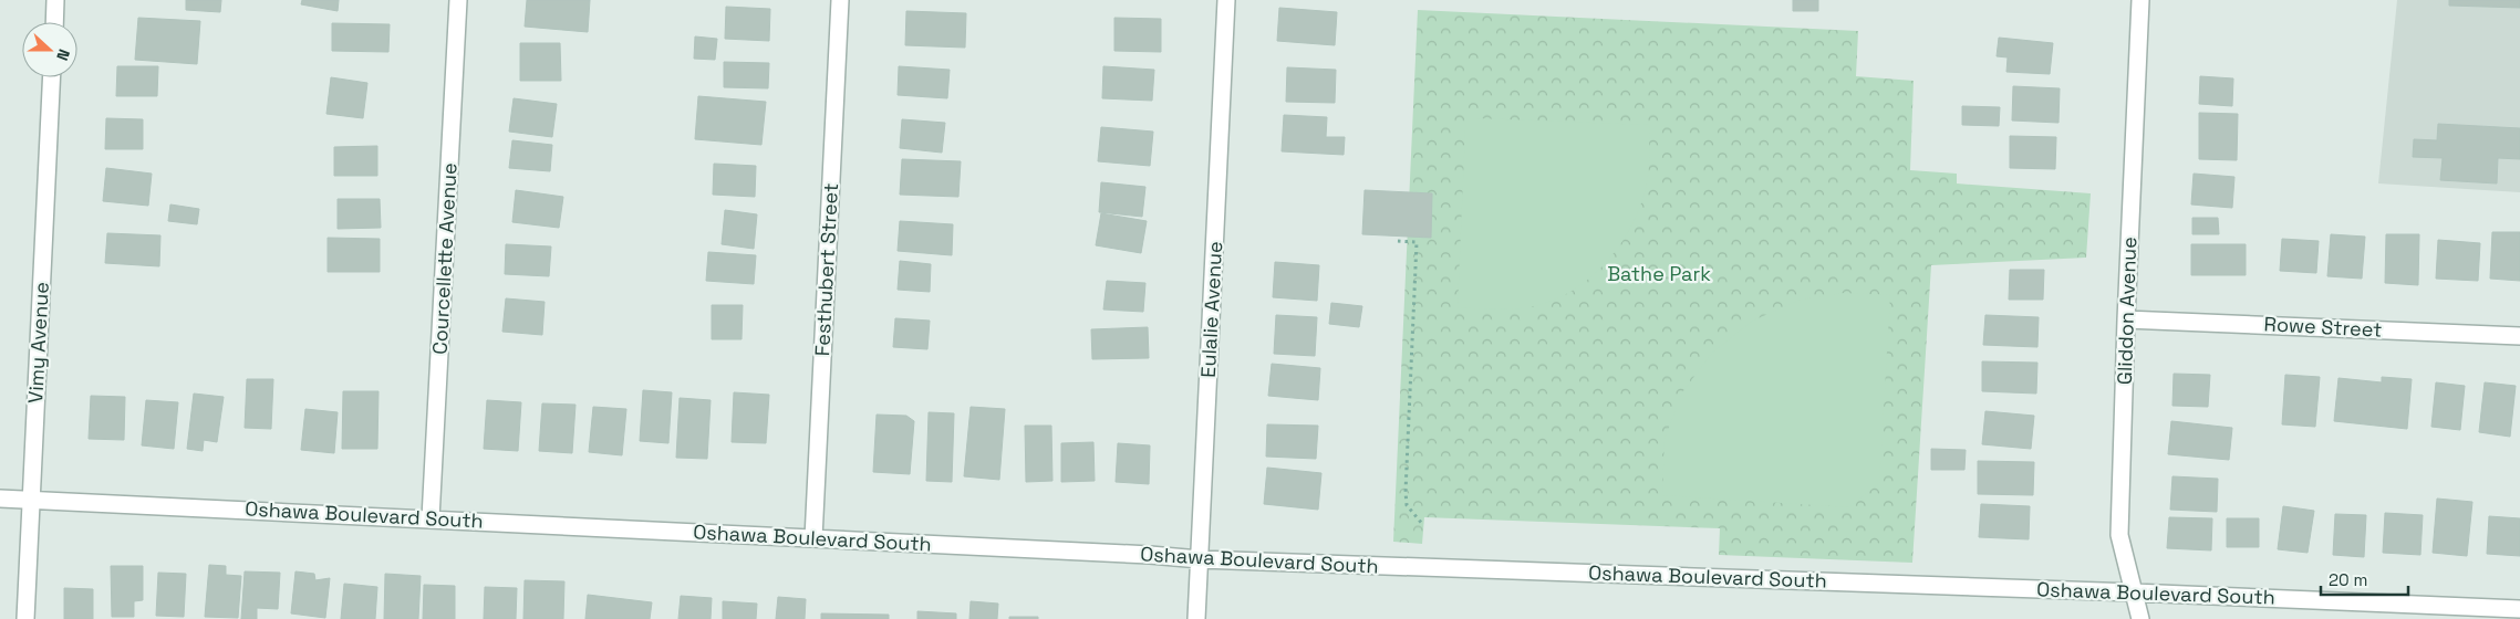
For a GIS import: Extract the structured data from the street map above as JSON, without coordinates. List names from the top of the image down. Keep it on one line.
{"streets":{"street":["Courcellette Avenue","Festhubert Street","Eulalie Avenue","Gliddon Avenue","Rowe Street","Vimy Avenue","Oshawa Boulevard South"]},"crossings":[["Courcellette Avenue","Oshawa Boulevard South"],["Festhubert Street","Oshawa Boulevard South"],["Eulalie Avenue","Oshawa Boulevard South"],["Gliddon Avenue","Rowe Street"],["Gliddon Avenue","Oshawa Boulevard South"],["Vimy Avenue","Oshawa Boulevard South"]],"parks":["Bathe Park"],"scale_bar":"20 m","north":"right"}
